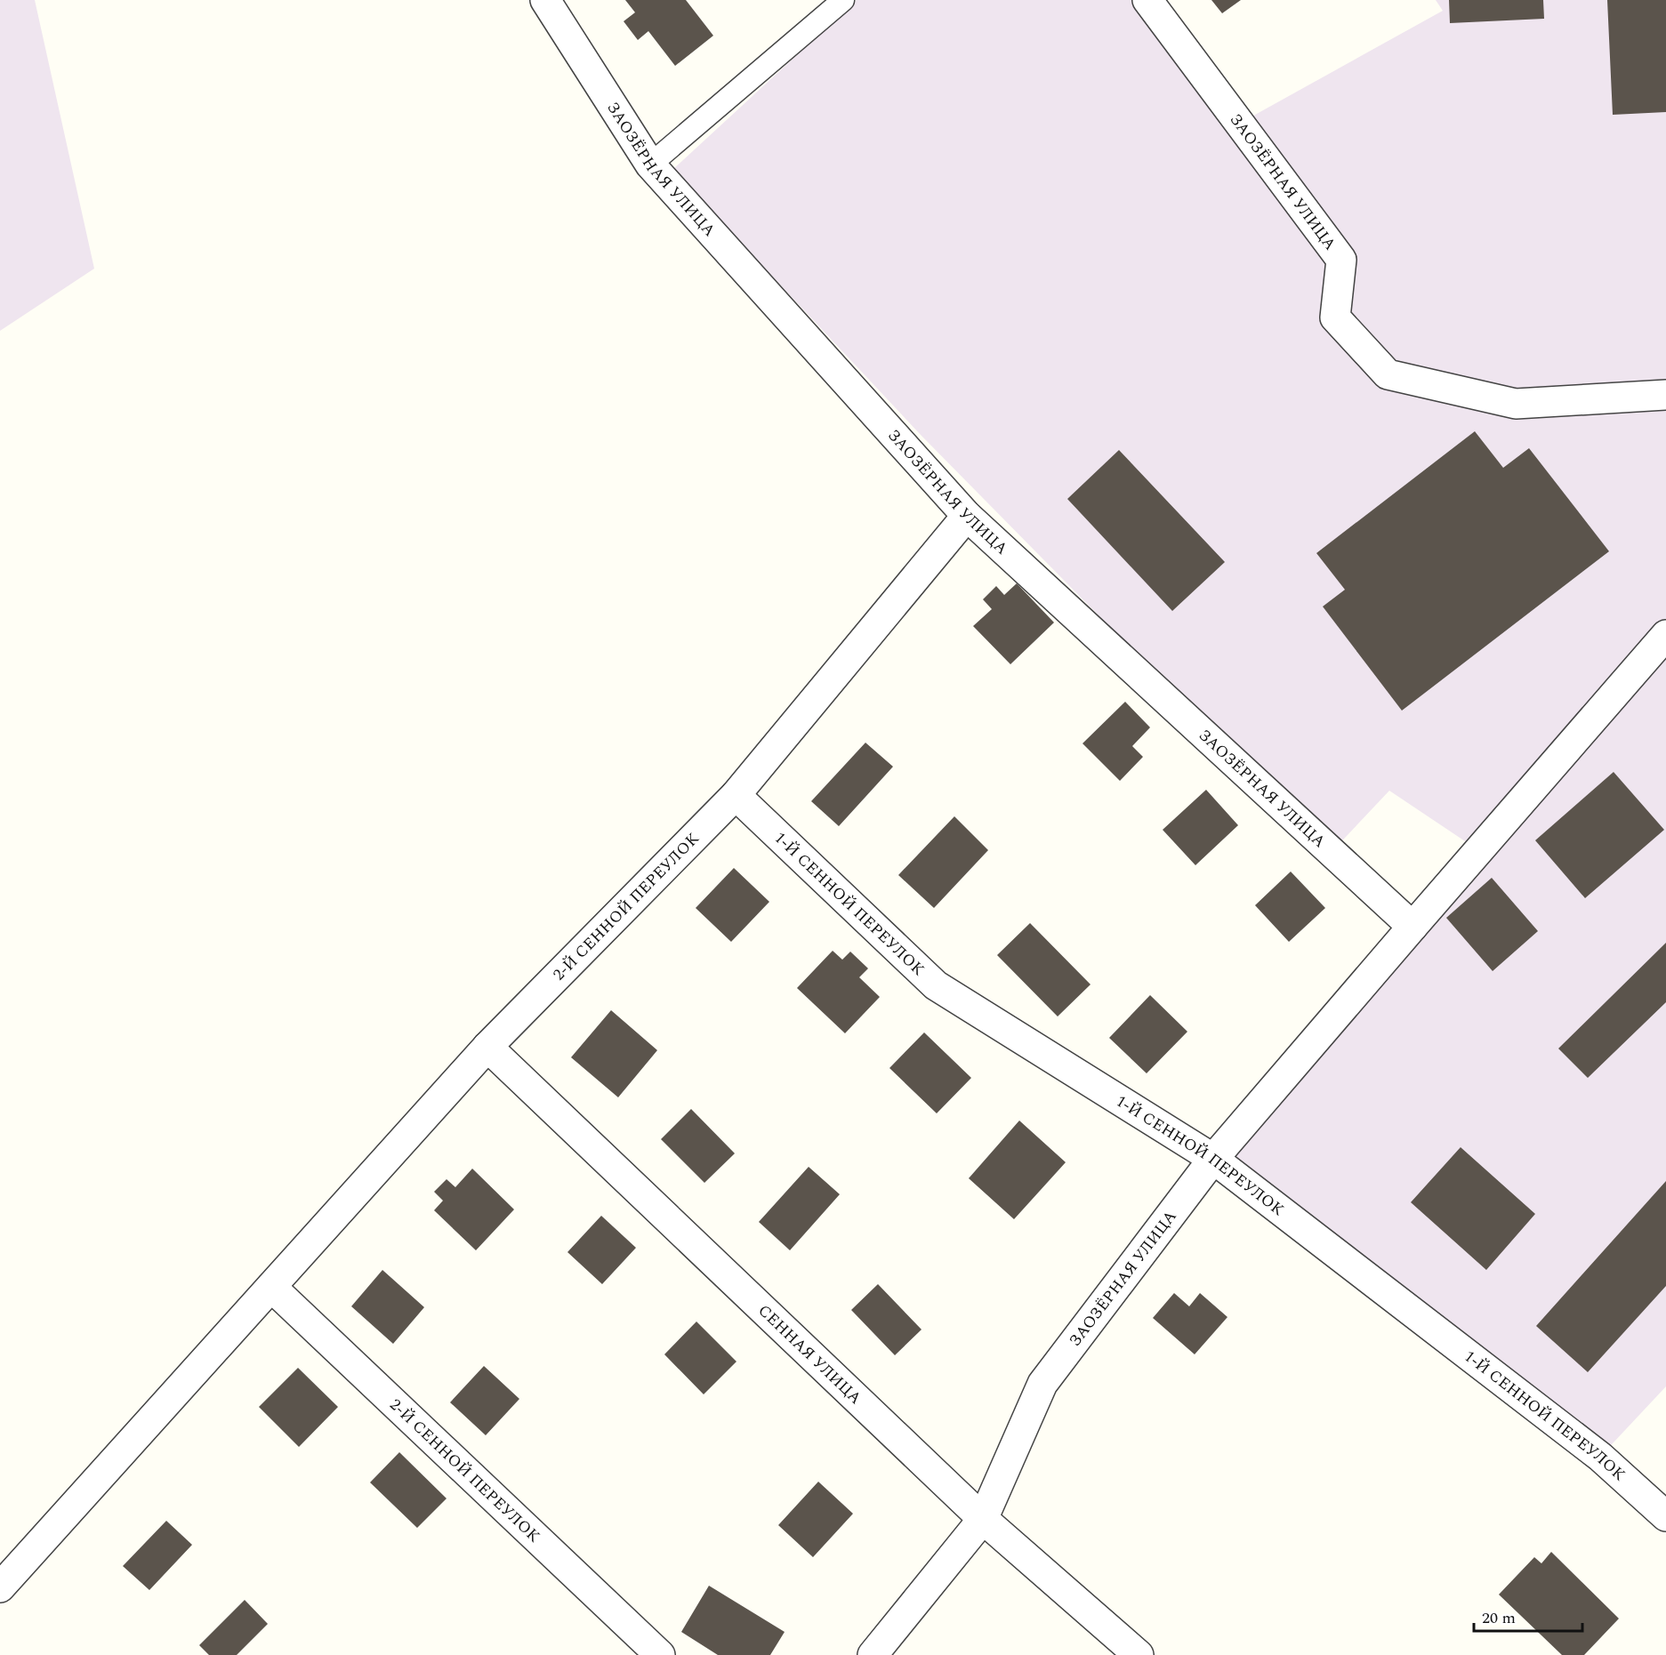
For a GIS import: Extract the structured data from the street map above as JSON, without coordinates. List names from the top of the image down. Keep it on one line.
{"streets":{"street":["ЗАОЗЁРНАЯ УЛИЦА","1-Й СЕННОЙ ПЕРЕУЛОК","2-Й СЕННОЙ ПЕРЕУЛОК","СЕННАЯ УЛИЦА"]},"crossings":[["ЗАОЗЁРНАЯ УЛИЦА","1-Й СЕННОЙ ПЕРЕУЛОК"],["ЗАОЗЁРНАЯ УЛИЦА","2-Й СЕННОЙ ПЕРЕУЛОК"],["ЗАОЗЁРНАЯ УЛИЦА","СЕННАЯ УЛИЦА"],["1-Й СЕННОЙ ПЕРЕУЛОК","2-Й СЕННОЙ ПЕРЕУЛОК"],["2-Й СЕННОЙ ПЕРЕУЛОК","СЕННАЯ УЛИЦА"]],"scale_bar":"20 m"}
